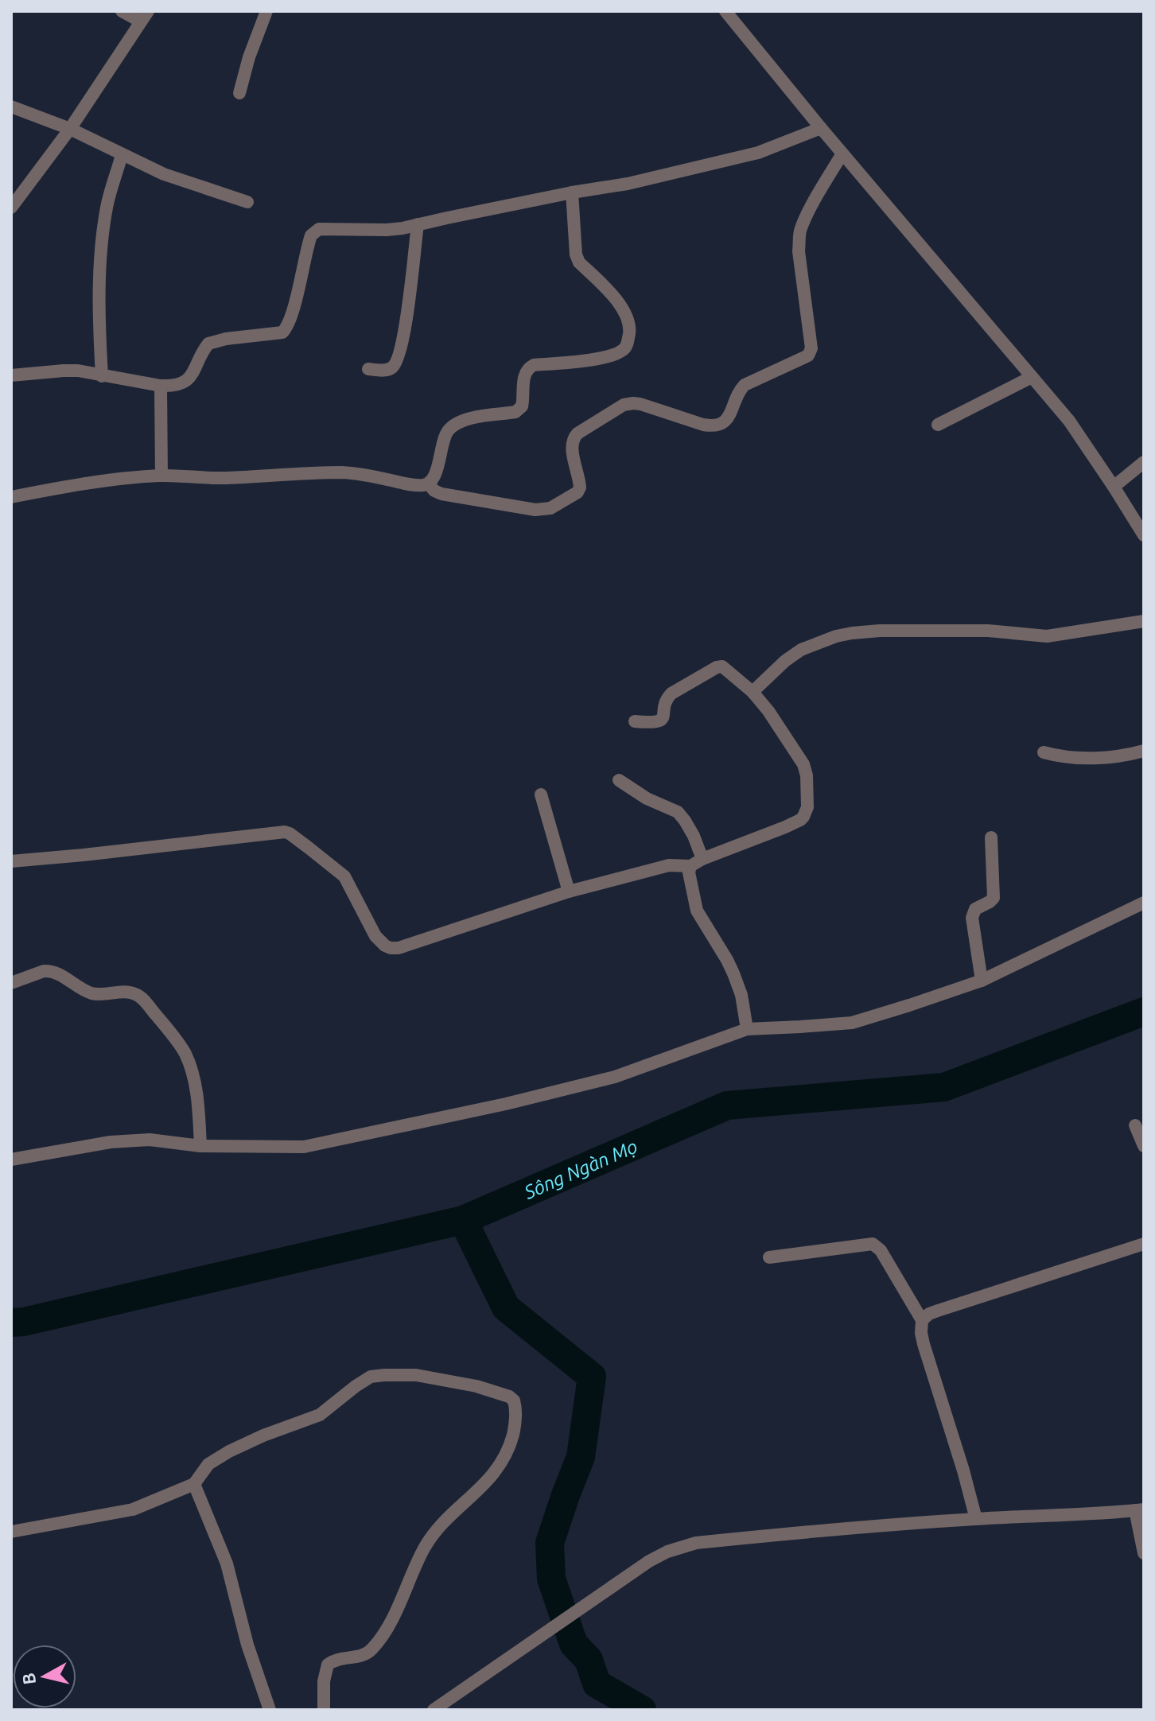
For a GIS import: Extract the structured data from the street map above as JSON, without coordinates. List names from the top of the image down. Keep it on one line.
{"water":["Sông Ngàn Mọ"],"north":"left"}
